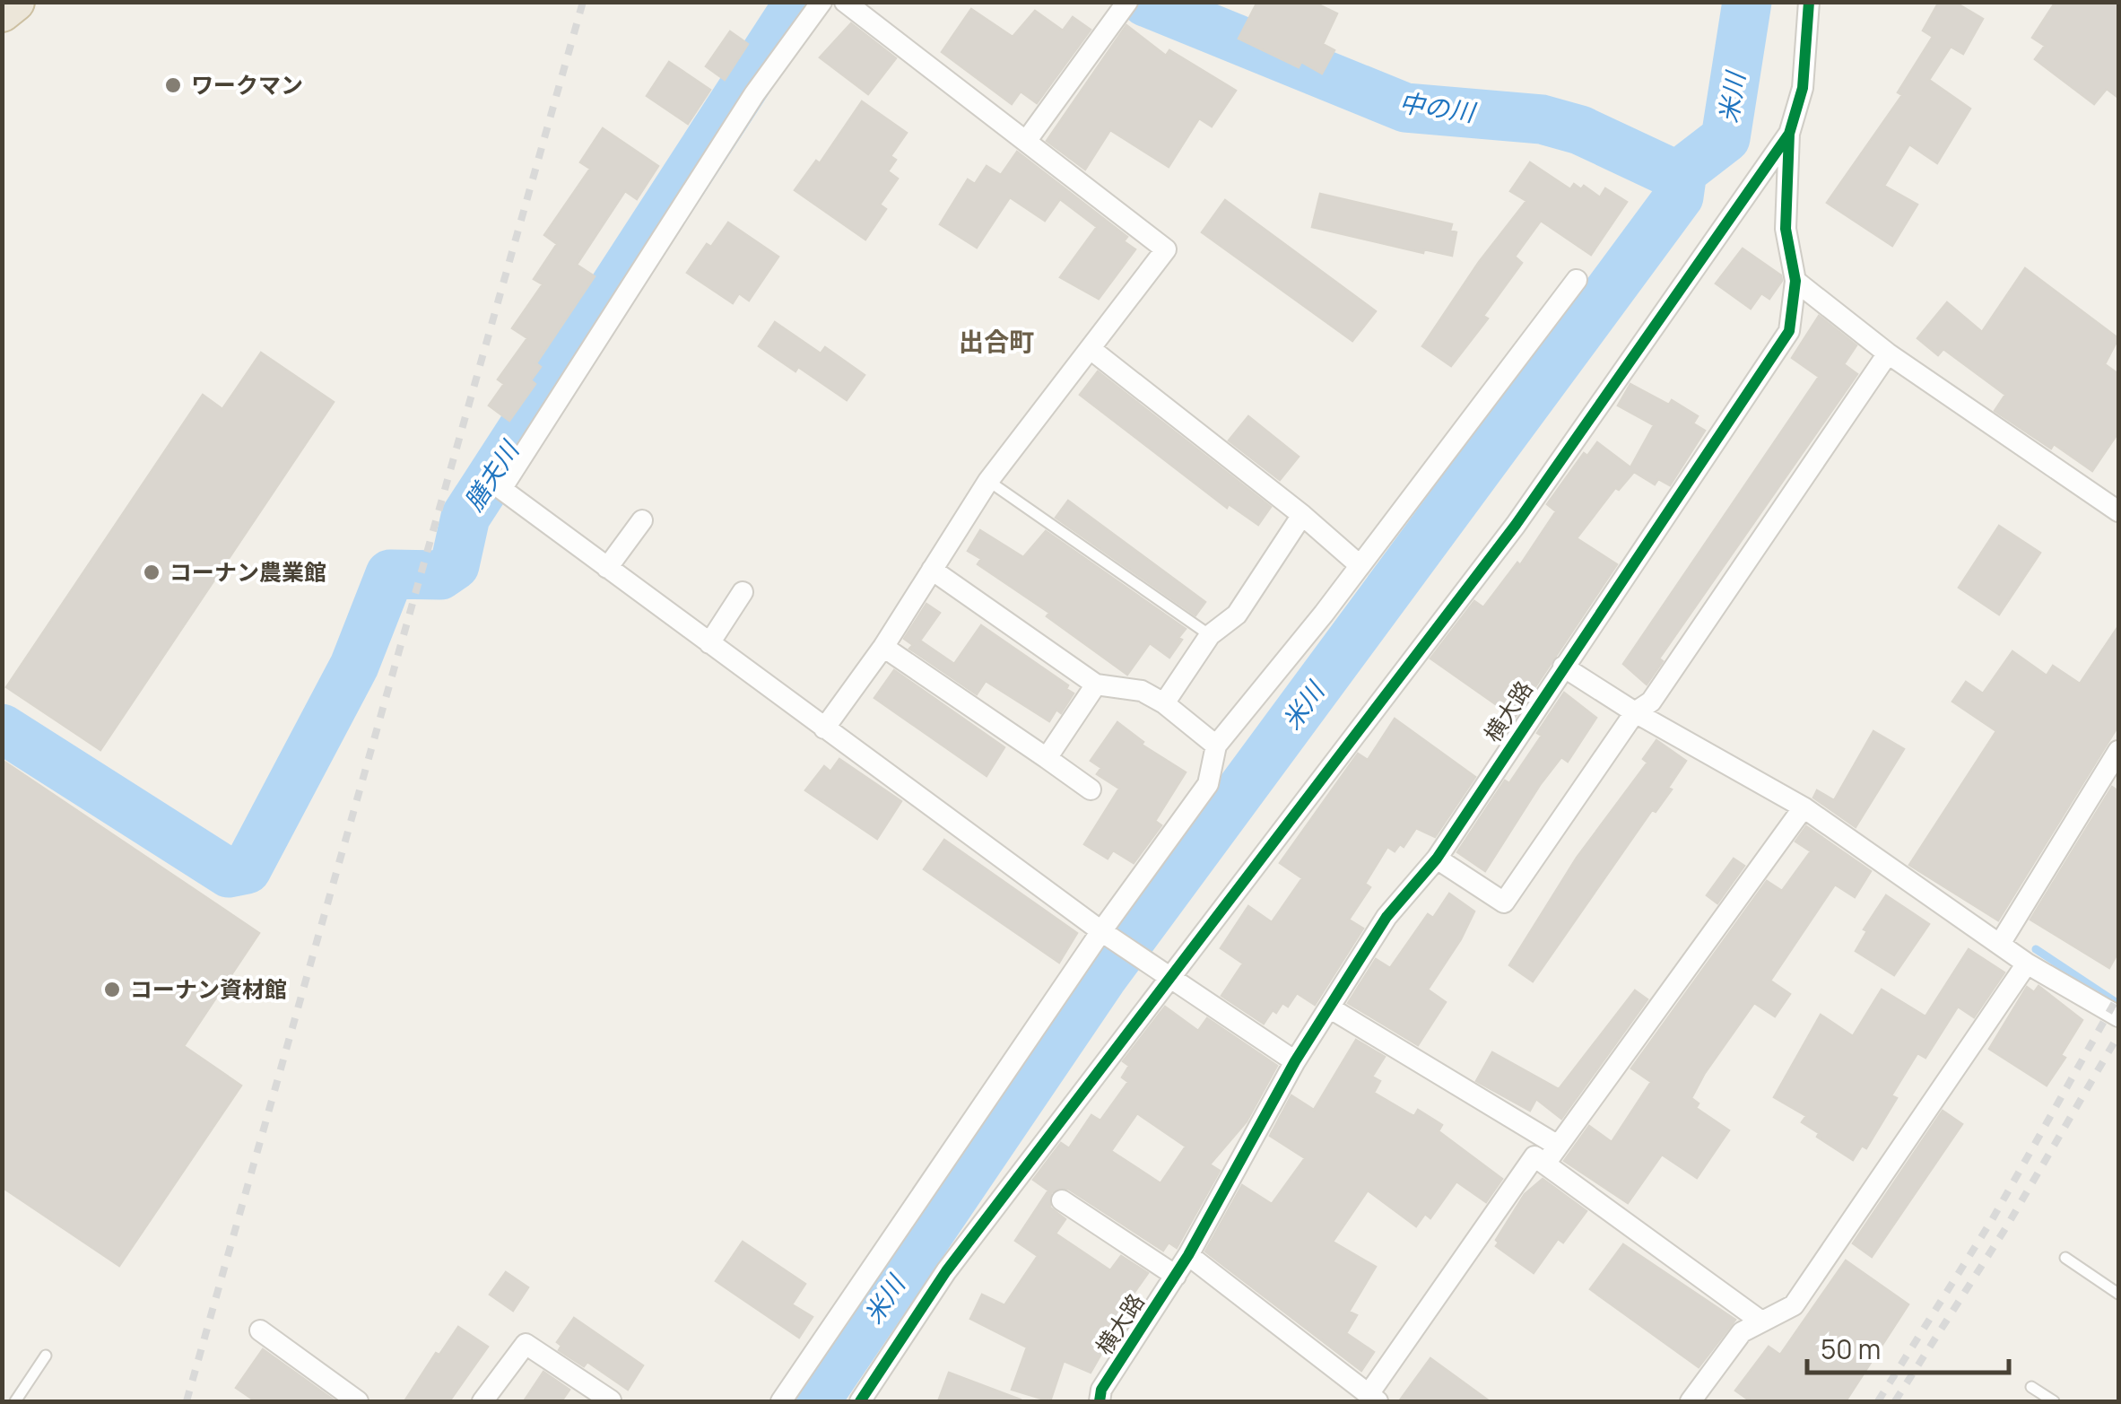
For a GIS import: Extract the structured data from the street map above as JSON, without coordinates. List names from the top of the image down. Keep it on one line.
{"streets":{"street":["横大路"]},"districts":["出合町"],"water":["米川","中の川","膳夫川"],"places":["ワークマン","コーナン農業館","コーナン資材館"],"scale_bar":"50 m"}
